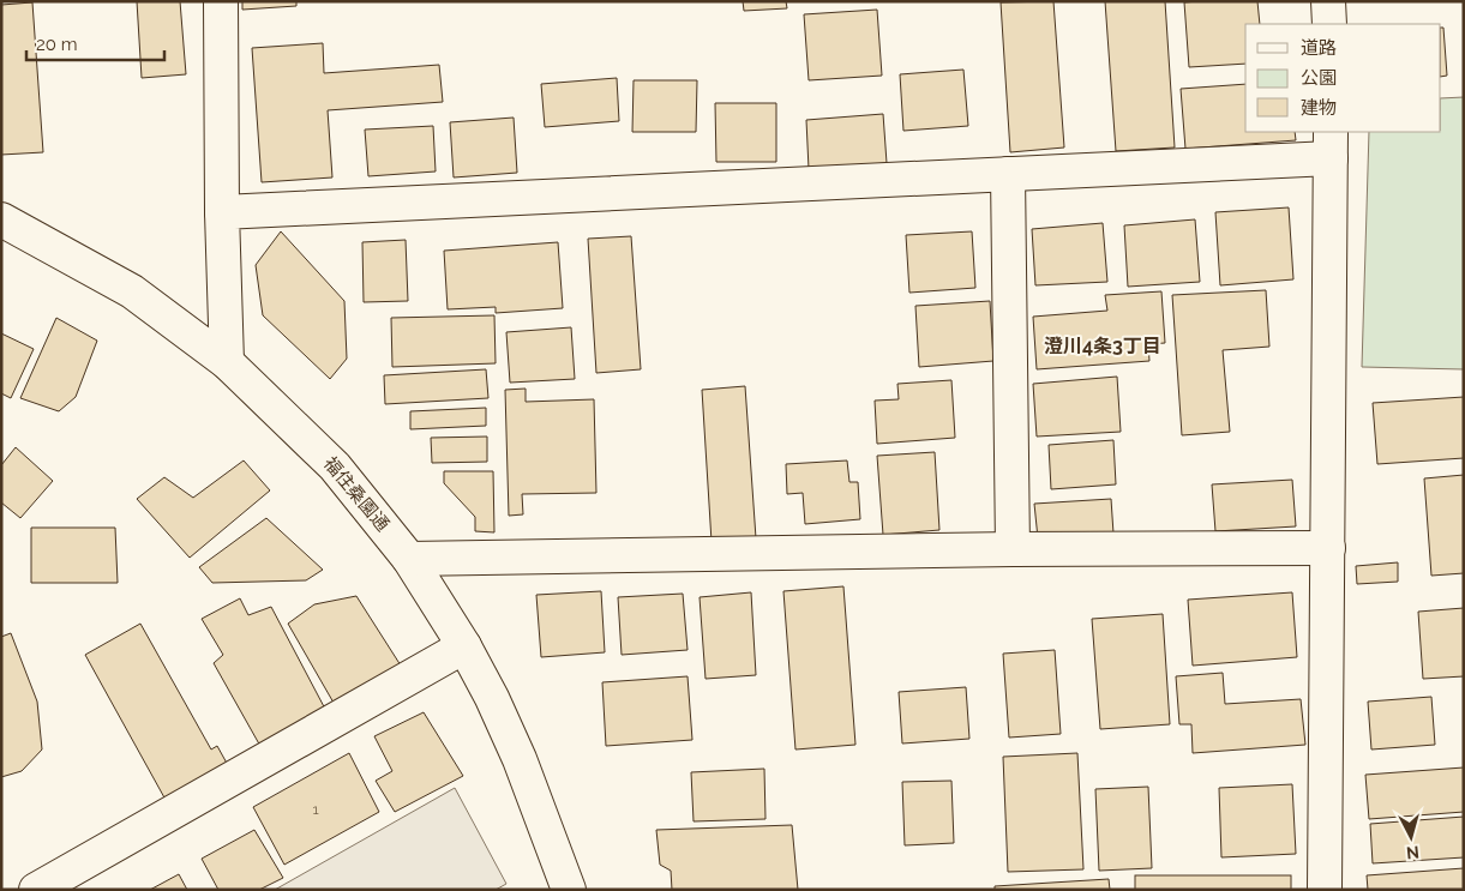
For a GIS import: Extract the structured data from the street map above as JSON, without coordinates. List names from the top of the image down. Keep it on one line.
{"streets":{"street":["福住桑園通"]},"districts":["澄川4条3丁目"],"house_numbers":["1"],"legend":["道路","公園","建物"],"scale_bar":"20 m","north":"bottom"}
